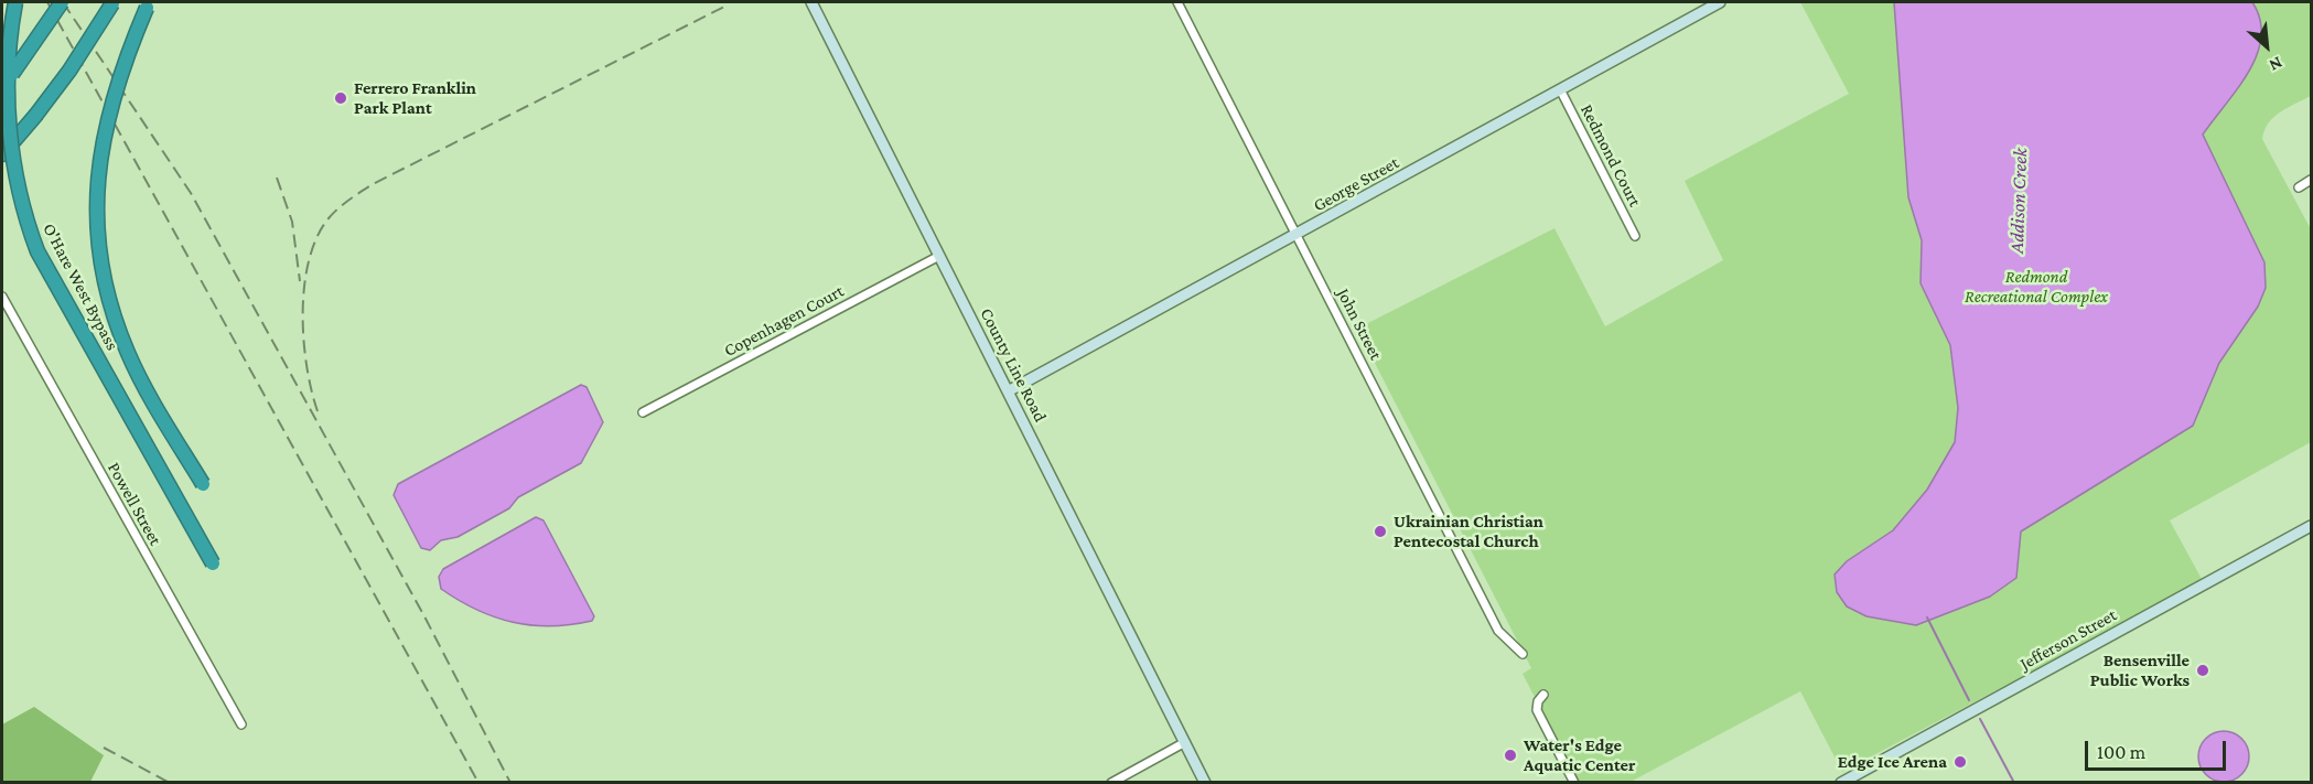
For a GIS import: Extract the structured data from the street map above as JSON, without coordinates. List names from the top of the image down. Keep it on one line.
{"streets":{"highway":["O'Hare West Bypass"],"street":["Redmond Court","George Street","Copenhagen Court","John Street","County Line Road","Powell Street","Jefferson Street"]},"crossings":[["Redmond Court","George Street"],["George Street","John Street"],["George Street","County Line Road"],["Copenhagen Court","County Line Road"]],"water":["Addison Creek"],"parks":["Redmond Recreational Complex"],"places":["Ferrero Franklin Park Plant","Ukrainian Christian Pentecostal Church","Bensenville Public Works","Water's Edge Aquatic Center","Edge Ice Arena"],"scale_bar":"100 m","north":"bottom right"}
